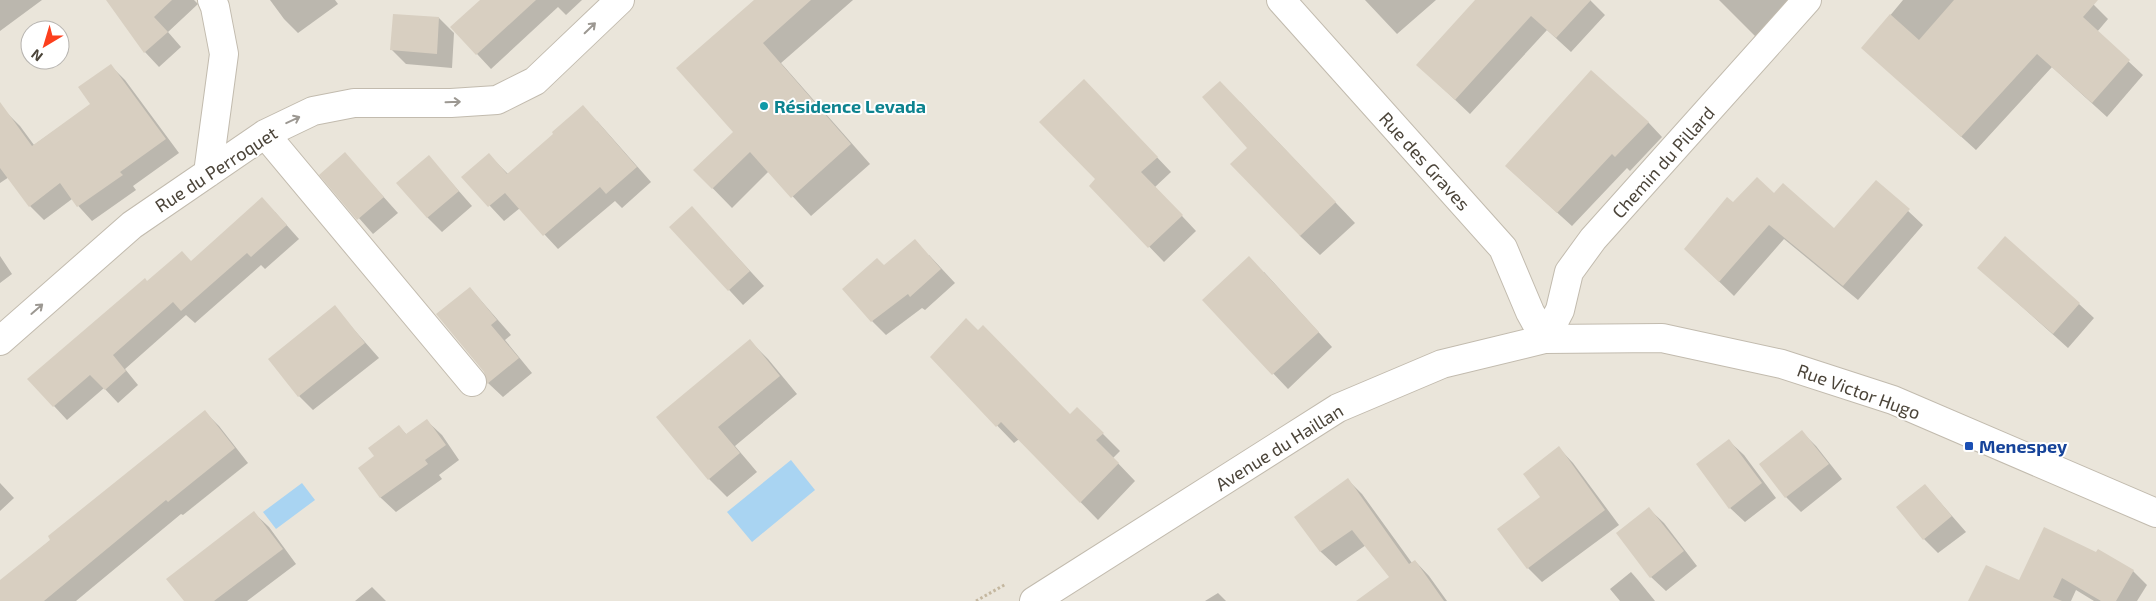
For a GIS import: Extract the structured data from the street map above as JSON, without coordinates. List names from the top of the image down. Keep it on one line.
{"streets":{"street":["Rue des Graves","Chemin du Pillard","Rue du Perroquet","Rue Victor Hugo","Avenue du Haillan"]},"crossings":[["Rue des Graves","Chemin du Pillard"],["Rue des Graves","Rue Victor Hugo"],["Rue des Graves","Avenue du Haillan"],["Chemin du Pillard","Rue Victor Hugo"],["Chemin du Pillard","Avenue du Haillan"],["Rue Victor Hugo","Avenue du Haillan"]],"one_way":["Rue du Perroquet"],"places":{"other":["Résidence Levada"],"transit":["Menespey"]},"north":"bottom left"}
